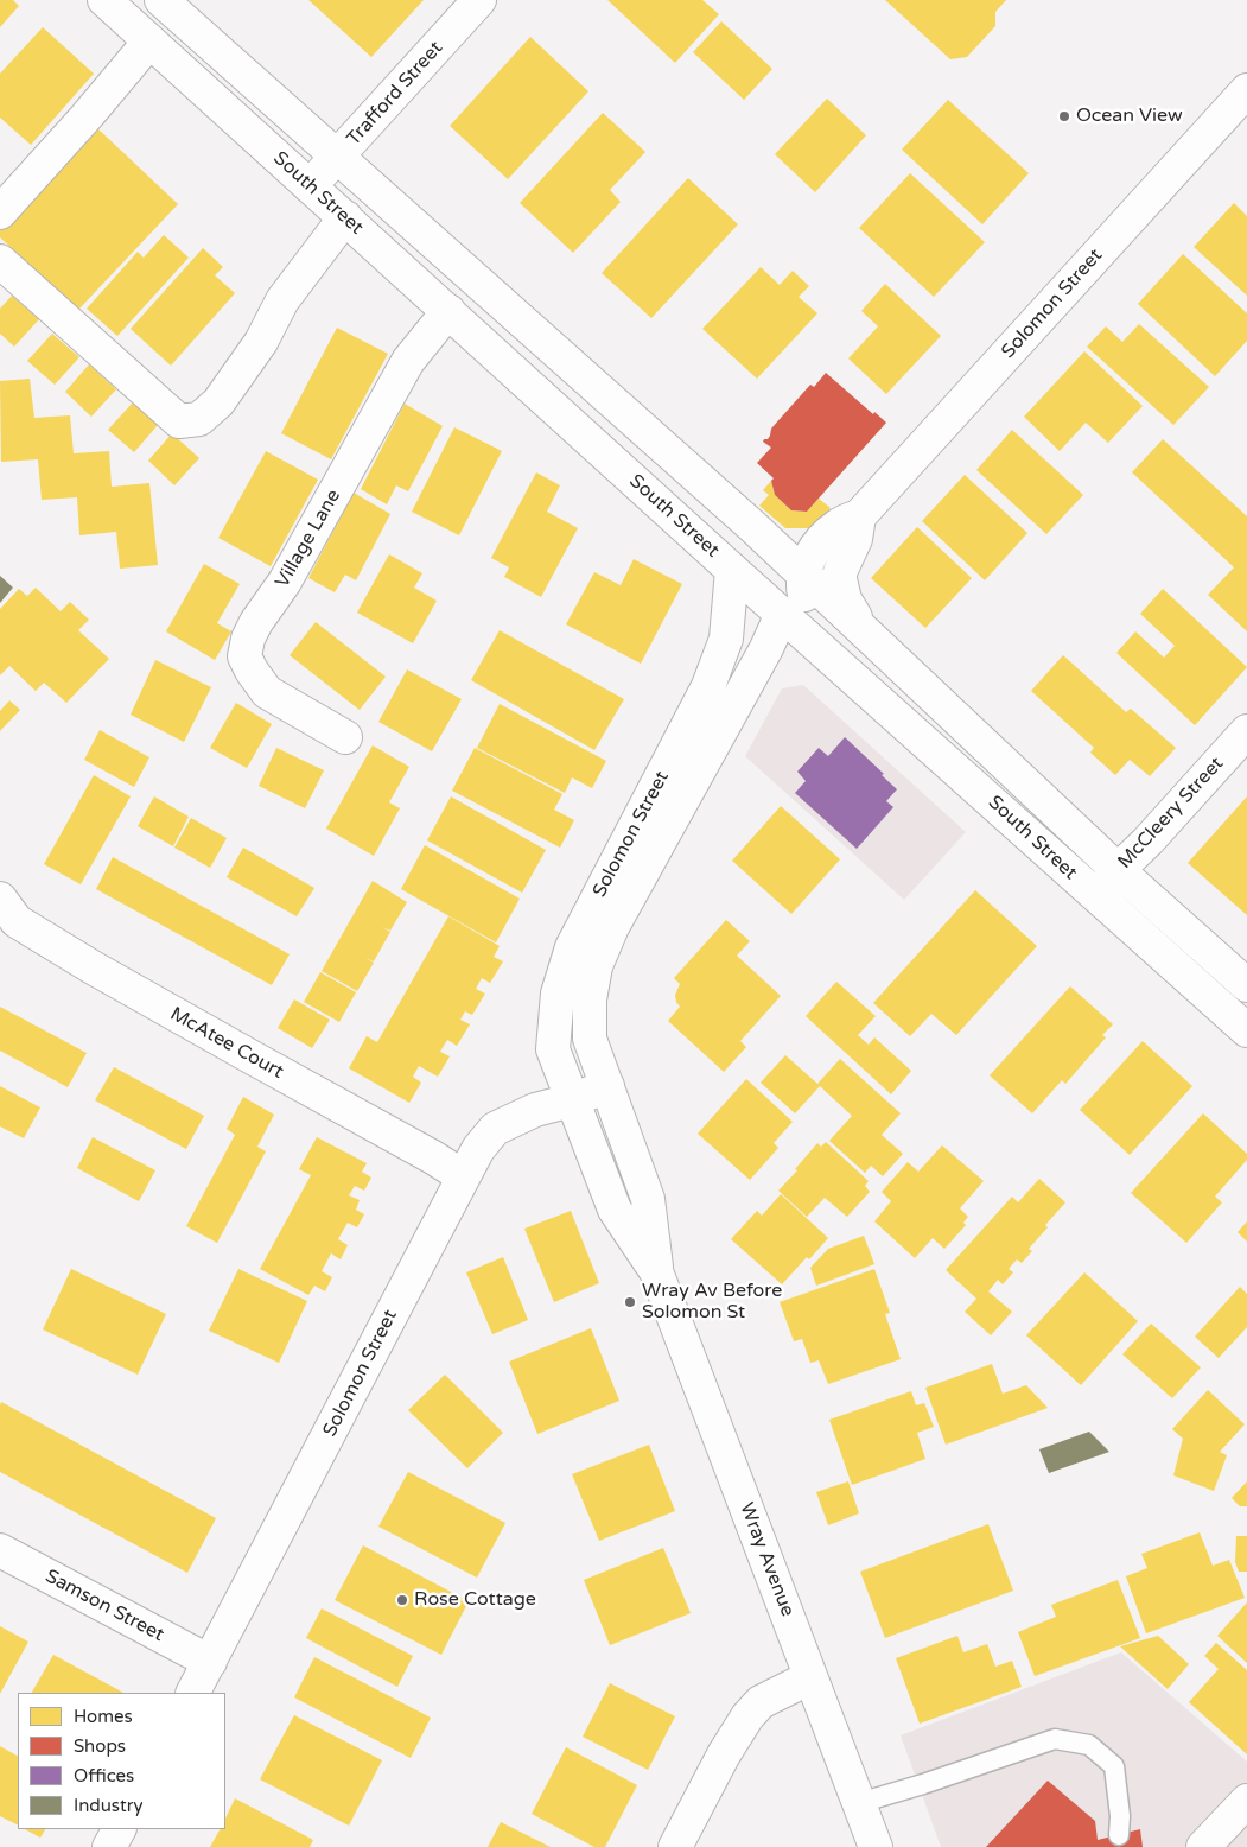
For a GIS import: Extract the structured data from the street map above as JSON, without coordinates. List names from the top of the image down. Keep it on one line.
{"streets":{"street":["Trafford Street","South Street","Solomon Street","Village Lane","McCleery Street","McAtee Court","Wray Avenue","Samson Street"]},"crossings":[["Trafford Street","South Street"],["South Street","Solomon Street"],["South Street","Village Lane"],["South Street","McCleery Street"],["Solomon Street","McAtee Court"],["Solomon Street","Wray Avenue"],["Solomon Street","Samson Street"]],"places":["Ocean View","Wray Av Before Solomon St","Rose Cottage"],"legend":["Homes","Shops","Offices","Industry"]}
